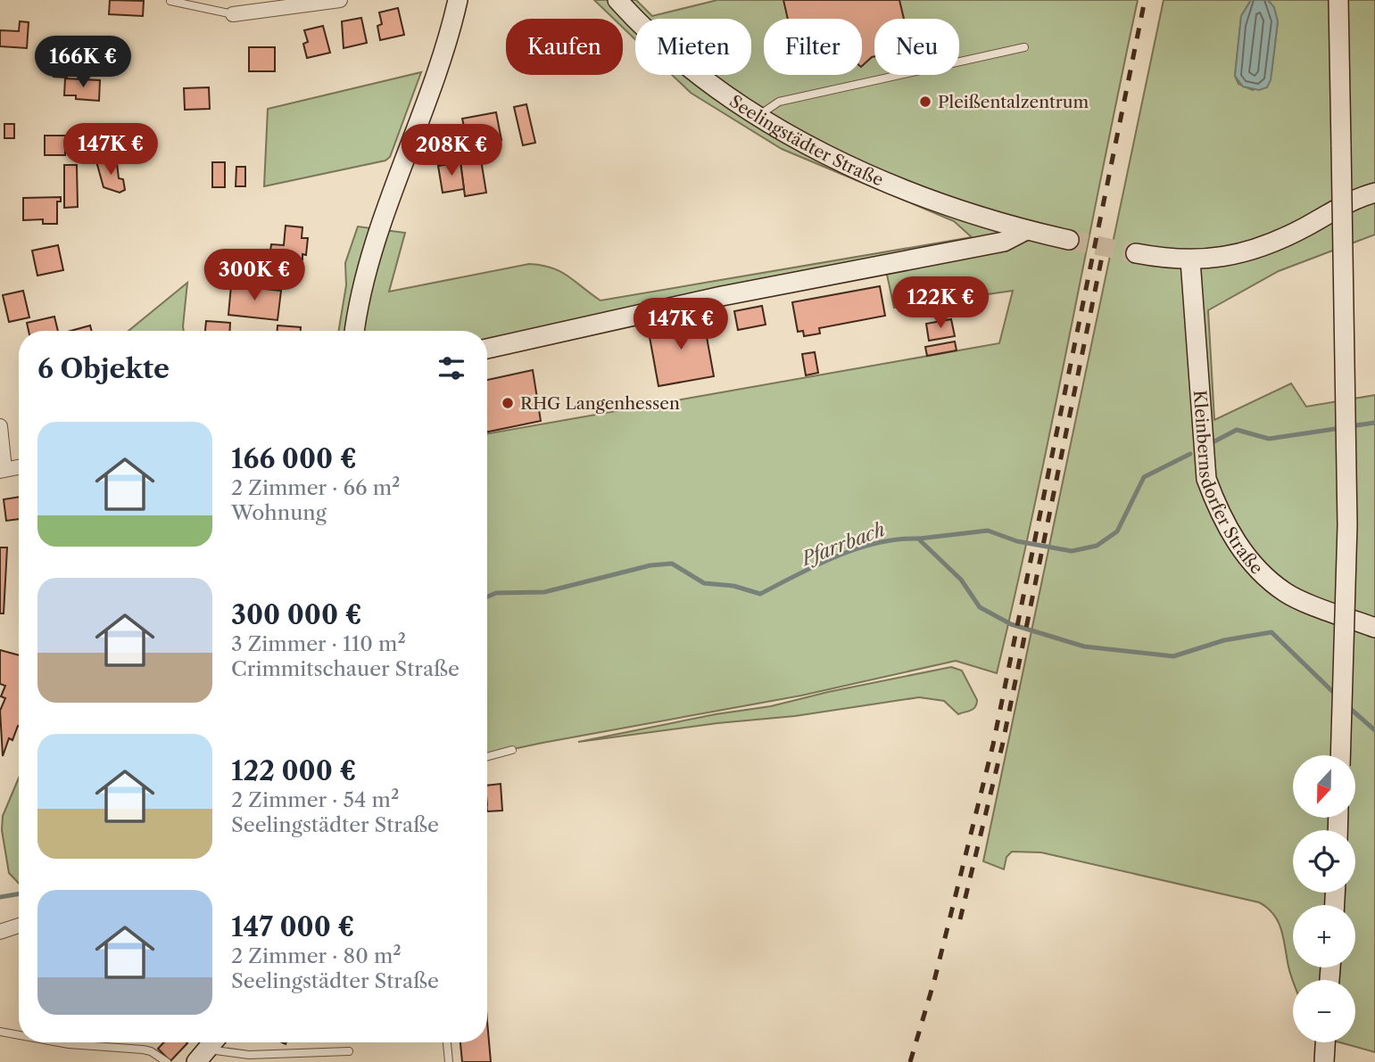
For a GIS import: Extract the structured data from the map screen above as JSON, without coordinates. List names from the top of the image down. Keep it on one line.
{"streets":{"street":["Seelingstädter Straße","Kleinbernsdorfer Straße"]},"water":["Pfarrbach"],"places":["Pleißentalzentrum","RHG Langenhessen"],"north":"bottom","page":{"chip":["Kaufen","Mieten","Filter","Neu"],"price":["166K €","147K €","208K €","300K €","122K €","147K €"],"heading":"6 Objekte","list":[{"name":"166 000 €","note":"2 Zimmer · 66 m² · Wohnung"},{"name":"300 000 €","note":"3 Zimmer · 110 m² · Crimmitschauer Straße"},{"name":"122 000 €","note":"2 Zimmer · 54 m² · Seelingstädter Straße"},{"name":"147 000 €","note":"2 Zimmer · 80 m² · Seelingstädter Straße"}],"map_buttons":["+","−"]}}
